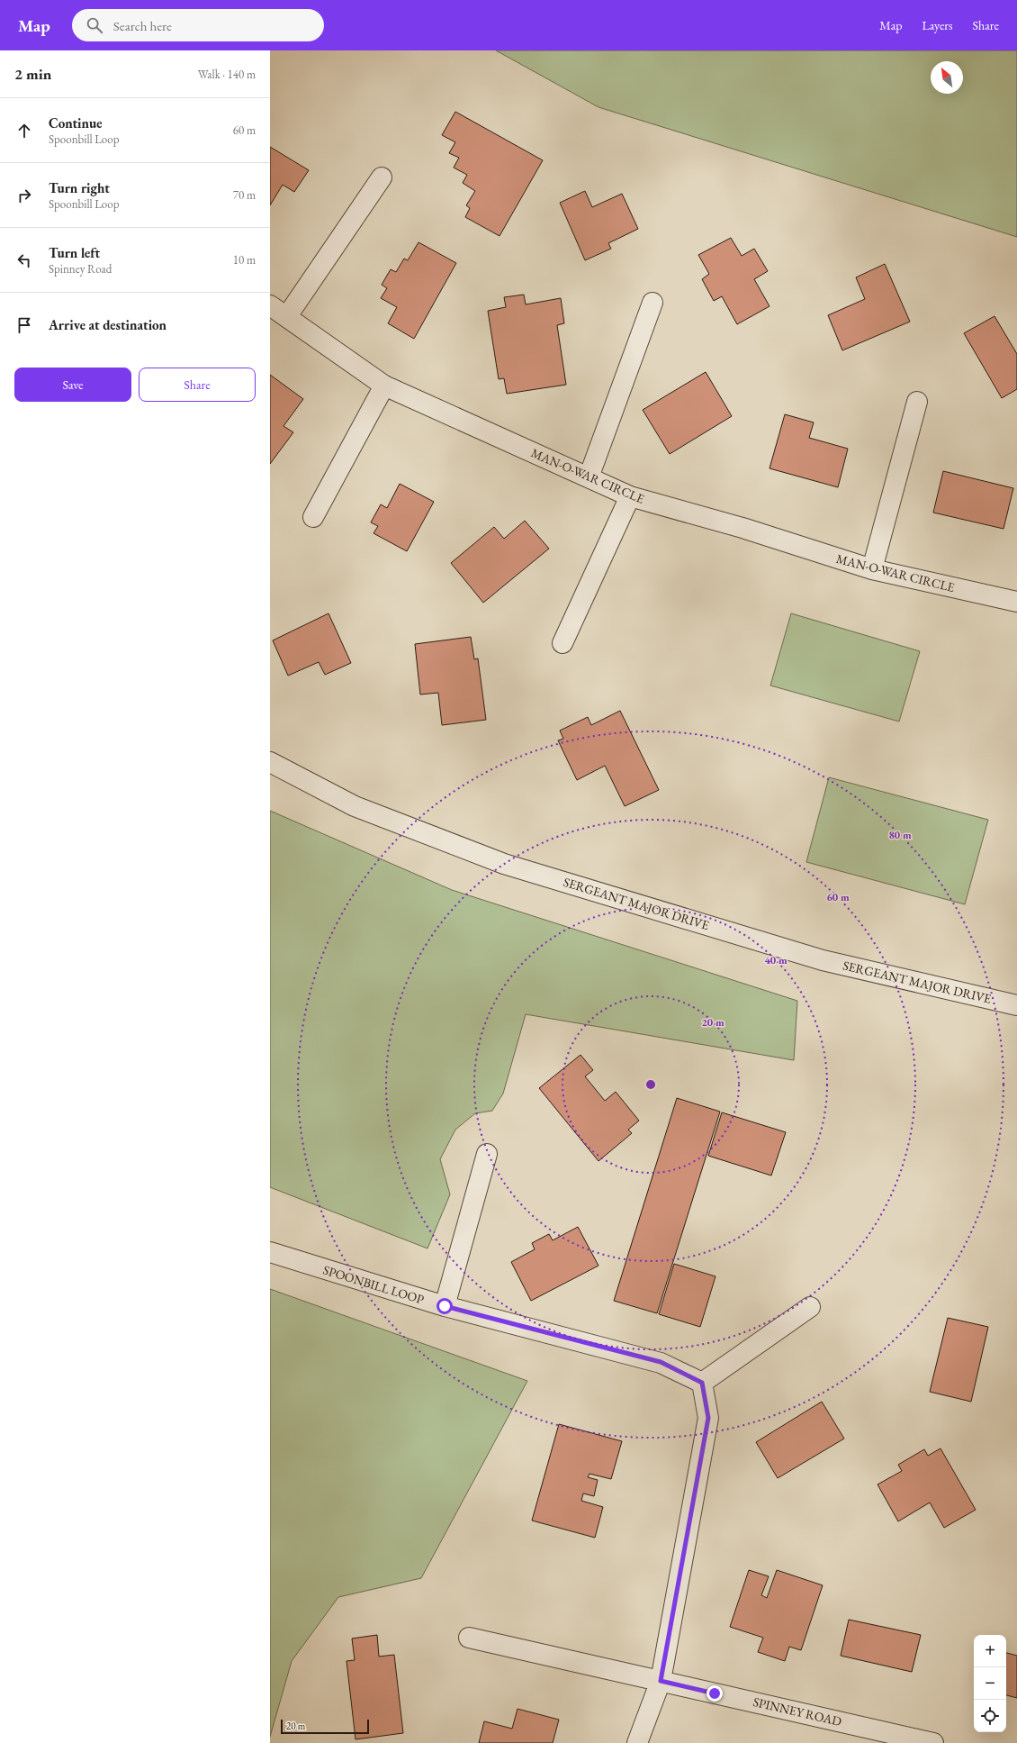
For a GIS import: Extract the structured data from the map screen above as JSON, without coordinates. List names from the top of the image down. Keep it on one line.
{"streets":{"street":["MAN-O-WAR CIRCLE","SERGEANT MAJOR DRIVE","SPOONBILL LOOP","SPINNEY ROAD"]},"scale_bar":"20 m","north":"top left","page":{"header":"Map","search":"Search here","nav":["Map","Layers","Share"],"heading":["2 min","Walk · 140 m"],"list":[["Continue","Spoonbill Loop","60 m"],["Turn right","Spoonbill Loop","70 m"],["Turn left","Spinney Road","10 m"],"Arrive at destination"],"buttons":["Save","Share"],"map_buttons":["+","−"],"scale":"20 m"},"rings":["80 m","60 m","40 m","20 m"]}
